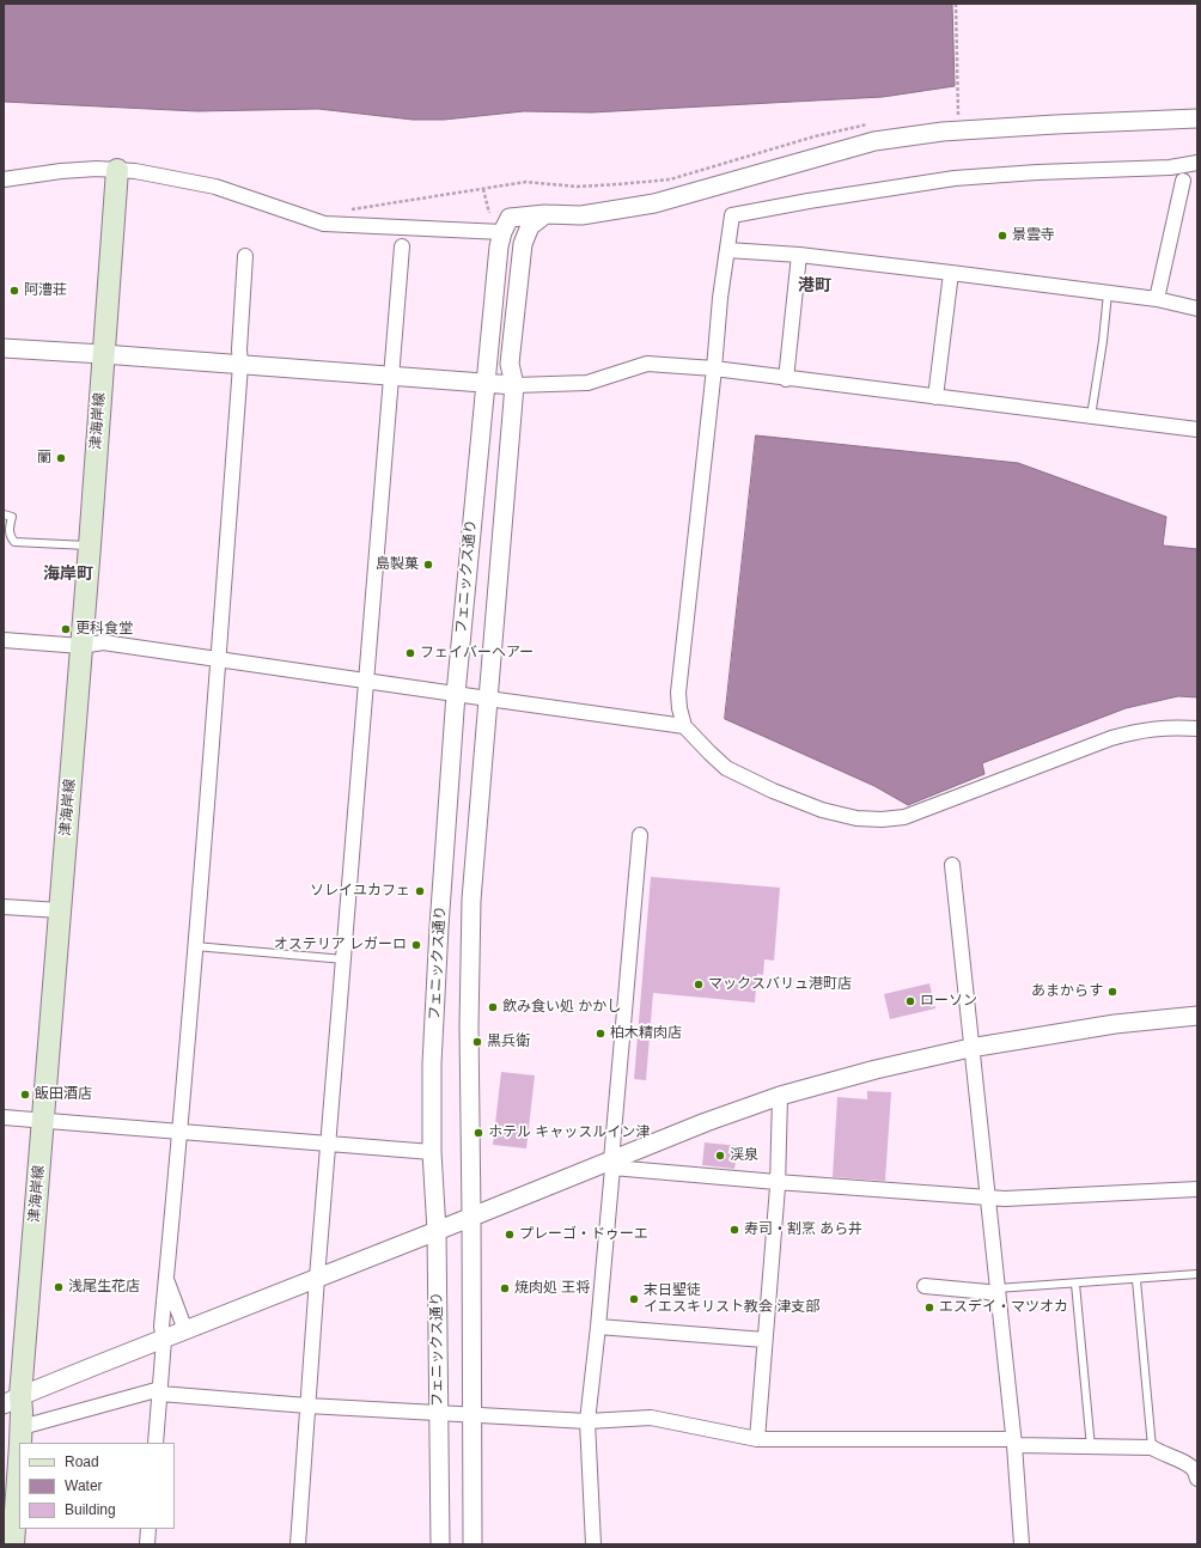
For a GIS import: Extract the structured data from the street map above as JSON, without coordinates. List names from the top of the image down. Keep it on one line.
{"streets":{"main road":["津海岸線"],"street":["フェニックス通り"]},"districts":["港町","海岸町"],"places":["景雲寺","阿漕荘","蘭","島製菓","更科食堂","フェイバーヘアー","ソレイユカフェ","オステリア レガーロ","マックスバリュ港町店","あまからす","ローソン","飲み食い処 かかし","柏木精肉店","黒兵衛","飯田酒店","ホテル キャッスルイン津","渓泉","寿司・割烹 あら井","プレーゴ・ドゥーエ","浅尾生花店","焼肉処 王将","末日聖徒 イエスキリスト教会 津支部","エスデイ・マツオカ"],"legend":["Road","Water","Building"]}
